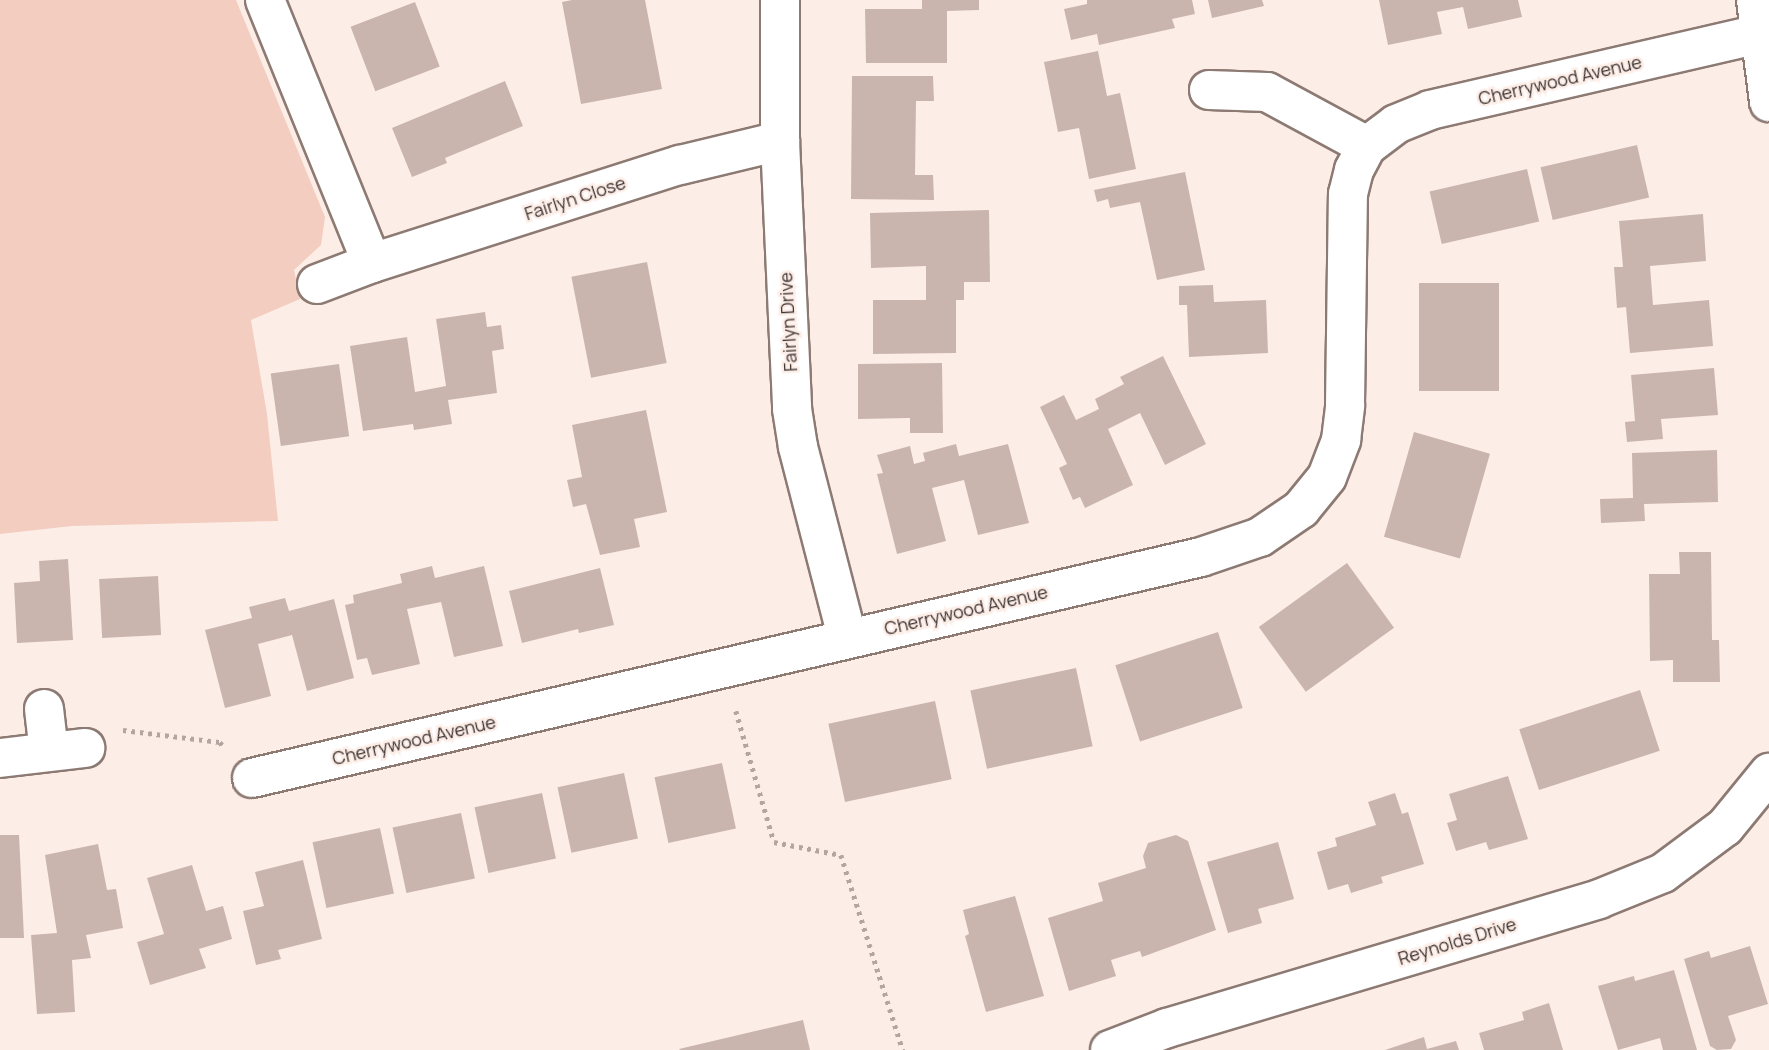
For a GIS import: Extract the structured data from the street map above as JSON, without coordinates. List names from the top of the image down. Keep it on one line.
{"streets":{"street":["Cherrywood Avenue","Fairlyn Close","Fairlyn Drive","Reynolds Drive"]},"crossings":[["Cherrywood Avenue","Fairlyn Drive"],["Fairlyn Close","Fairlyn Drive"]]}
